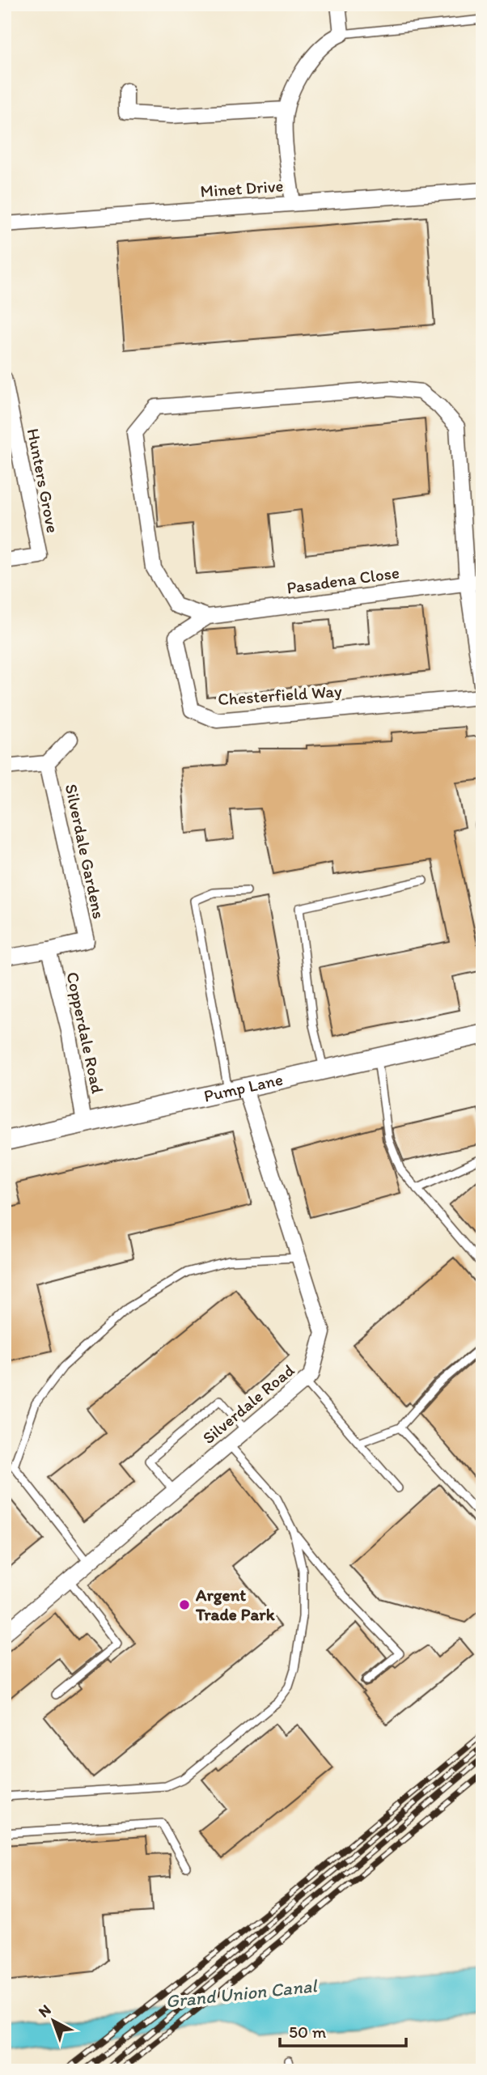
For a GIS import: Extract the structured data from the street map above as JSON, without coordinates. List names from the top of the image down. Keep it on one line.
{"streets":{"street":["Minet Drive","Hunters Grove","Pasadena Close","Chesterfield Way","Silverdale Gardens","Copperdale Road","Pump Lane","Silverdale Road"]},"crossings":[["Pasadena Close","Chesterfield Way"],["Silverdale Gardens","Copperdale Road"],["Copperdale Road","Pump Lane"],["Pump Lane","Silverdale Road"]],"water":["Grand Union Canal"],"places":["Argent Trade Park"],"scale_bar":"50 m","north":"top left"}
